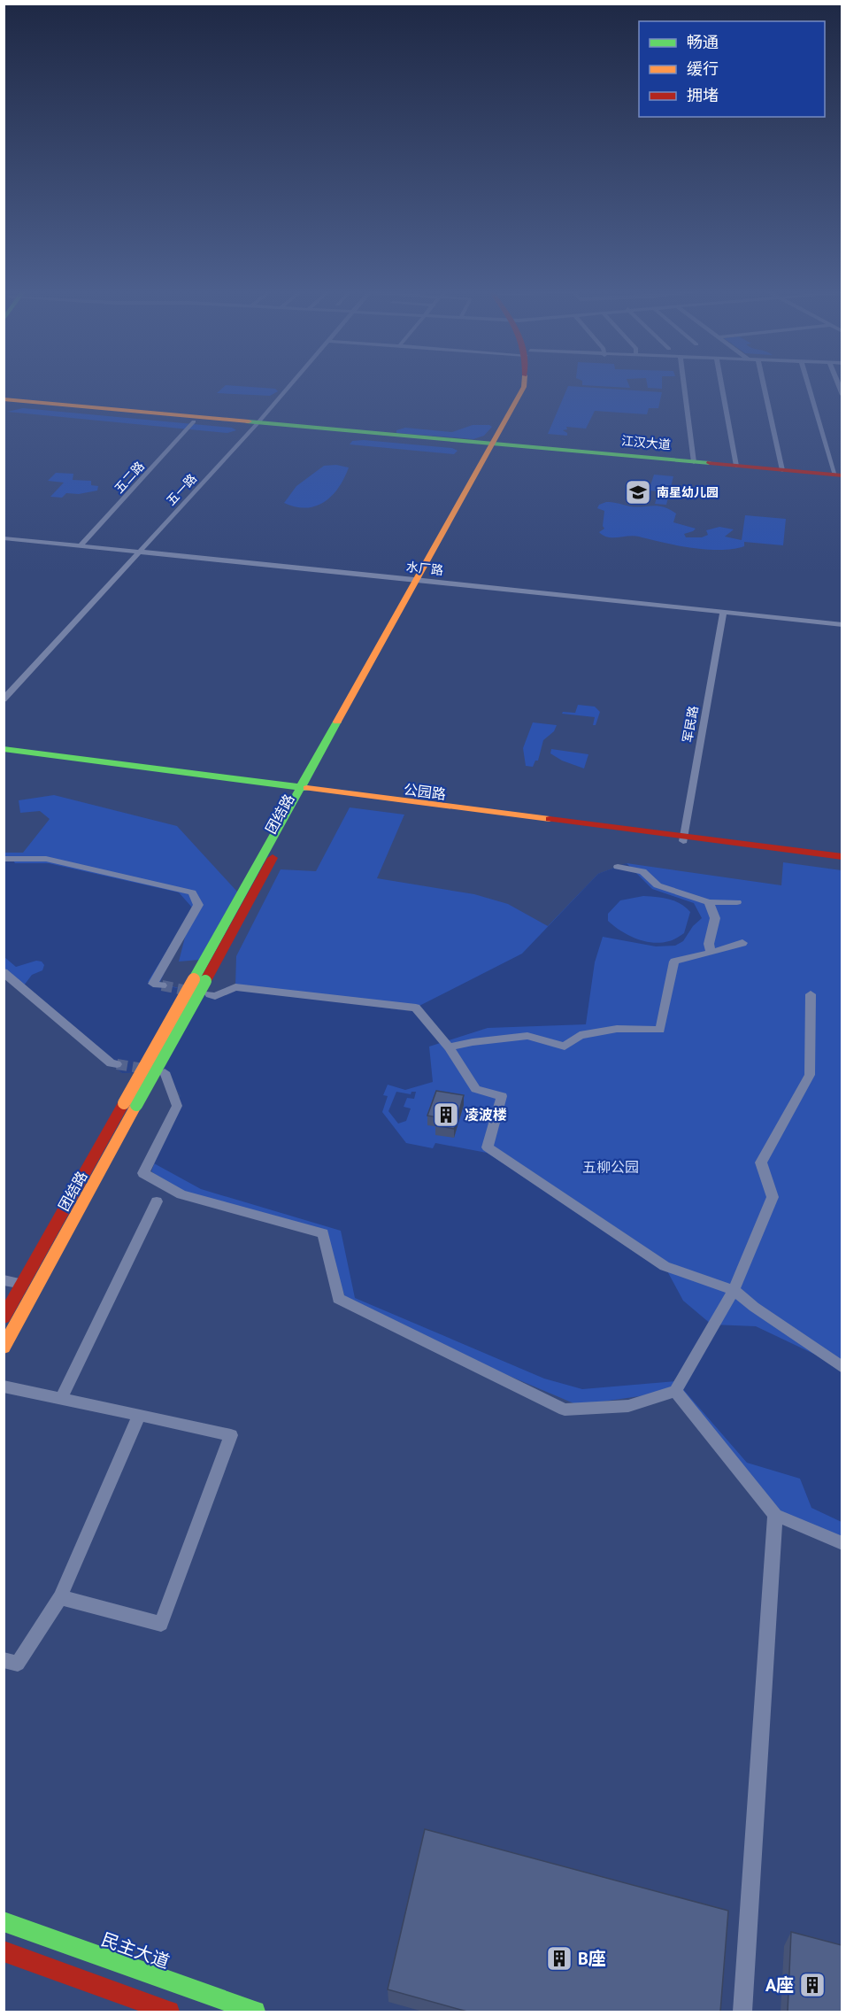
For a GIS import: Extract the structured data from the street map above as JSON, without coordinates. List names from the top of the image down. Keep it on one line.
{"streets":{"main road":["江汉大道","公园路","团结路","民主大道"],"street":["五二路","五一路","水厂路","军民路"]},"crossings":[["江汉大道","五二路"],["江汉大道","五一路"],["江汉大道","团结路"],["五二路","水厂路"],["五一路","水厂路"],["水厂路","军民路"],["水厂路","团结路"],["军民路","公园路"],["公园路","团结路"]],"parks":["五柳公园"],"places":{"school or university":["南星幼儿园"],"building":["凌波楼","B座","A座"]},"legend":["畅通","缓行","拥堵"]}
